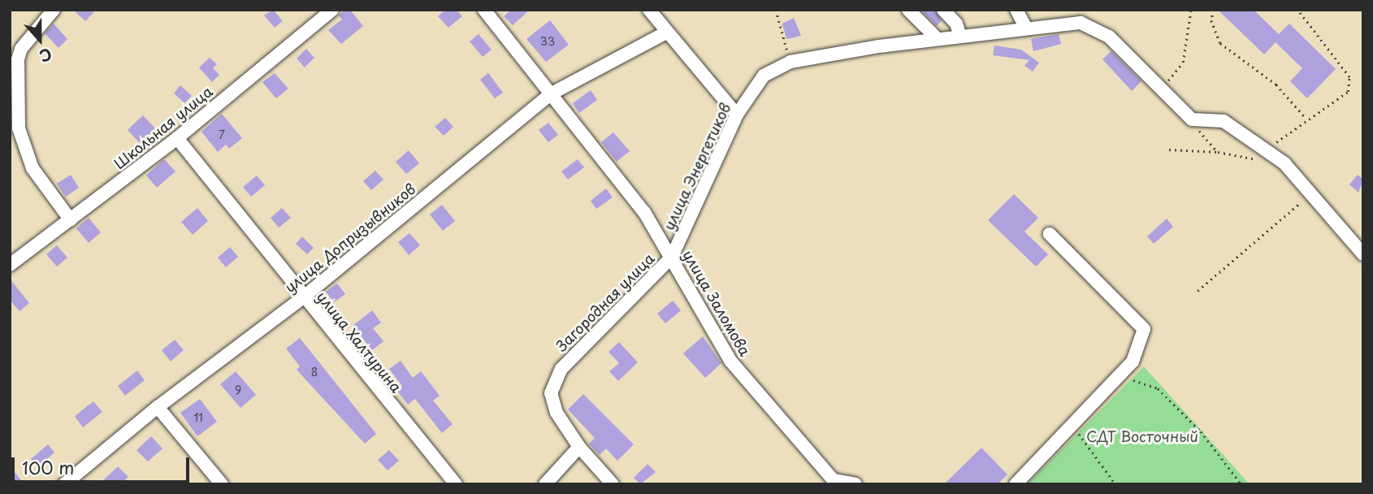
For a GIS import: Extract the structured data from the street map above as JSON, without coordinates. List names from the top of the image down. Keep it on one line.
{"streets":{"street":["Школьная улица","улица Энергетиков","улица Допризывников","Загородная улица","улица Заломова","улица Халтурина"]},"crossings":[["Школьная улица","улица Халтурина"],["улица Энергетиков","Загородная улица"],["улица Энергетиков","улица Заломова"],["улица Допризывников","улица Заломова"],["улица Допризывников","улица Халтурина"],["Загородная улица","улица Заломова"]],"parks":["СДТ Восточный"],"house_numbers":["33","7","8","9","11"],"scale_bar":"100 m","north":"bottom"}
